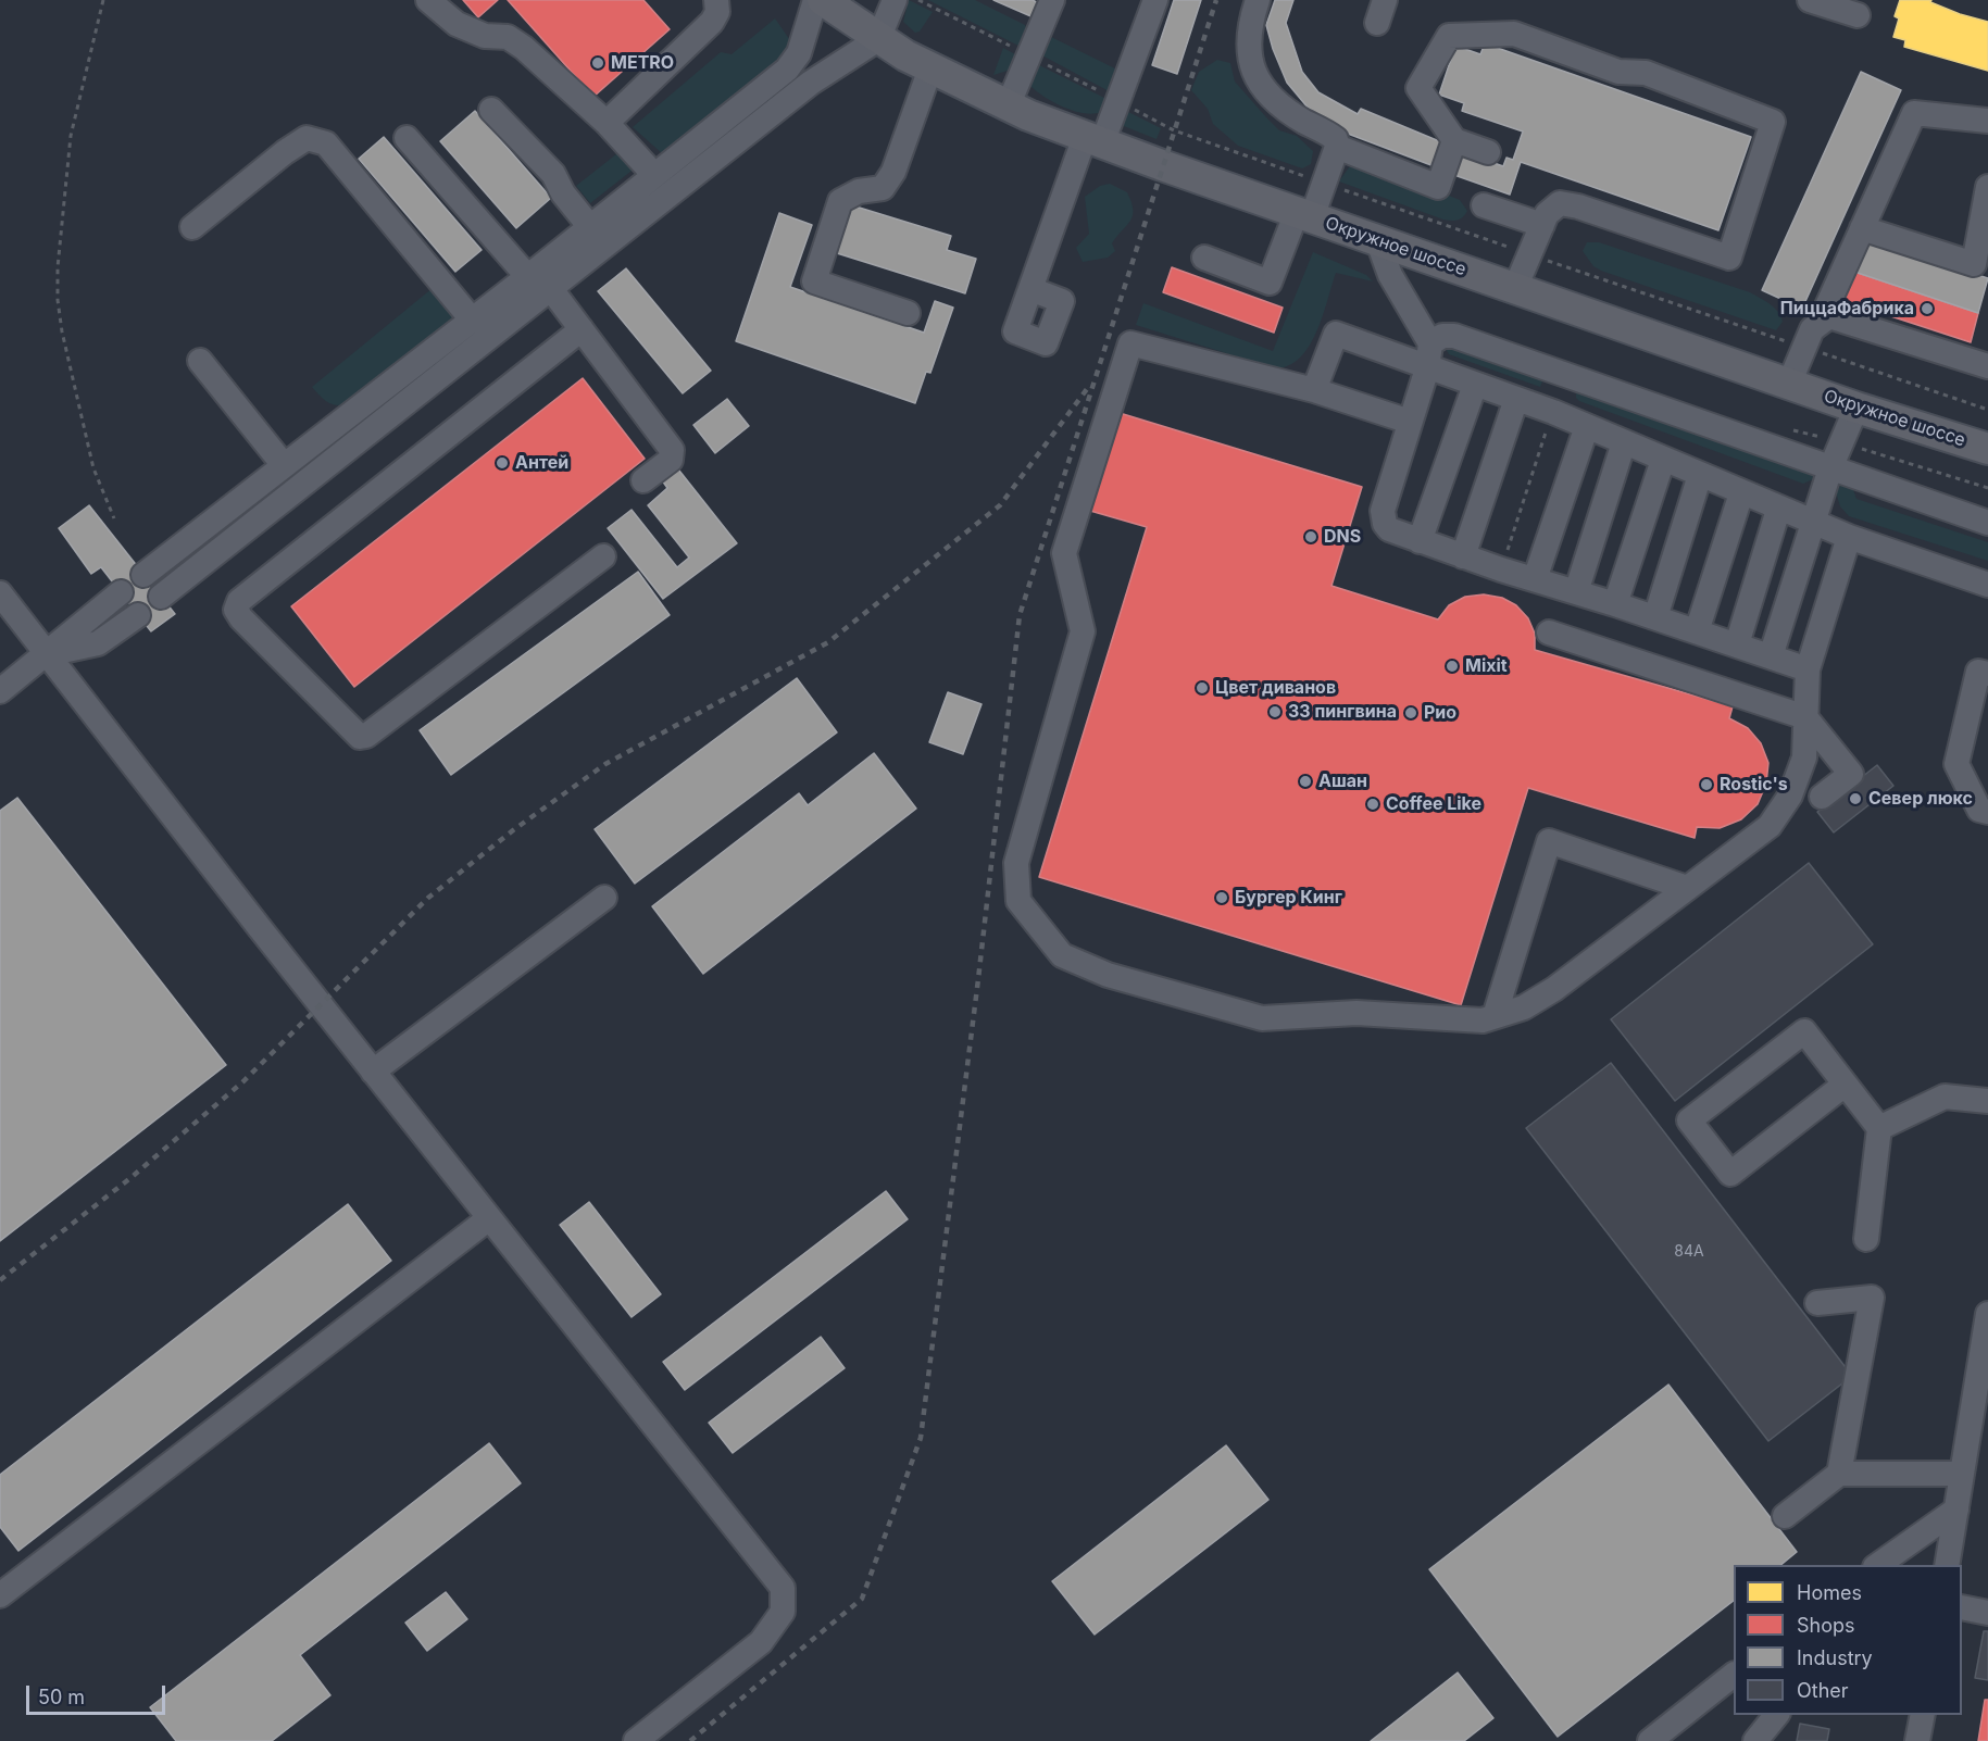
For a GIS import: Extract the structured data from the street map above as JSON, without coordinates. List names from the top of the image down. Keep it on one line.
{"streets":{"main road":["Окружное шоссе"]},"places":["METRO","ПиццаФабрика","Антей","DNS","Mixit","Цвет диванов","33 пингвина","Рио","Ашан","Rostic's","Север люкс","Coffee Like","Бургер Кинг"],"house_numbers":["84А"],"legend":["Homes","Shops","Industry","Other"],"scale_bar":"50 m"}
